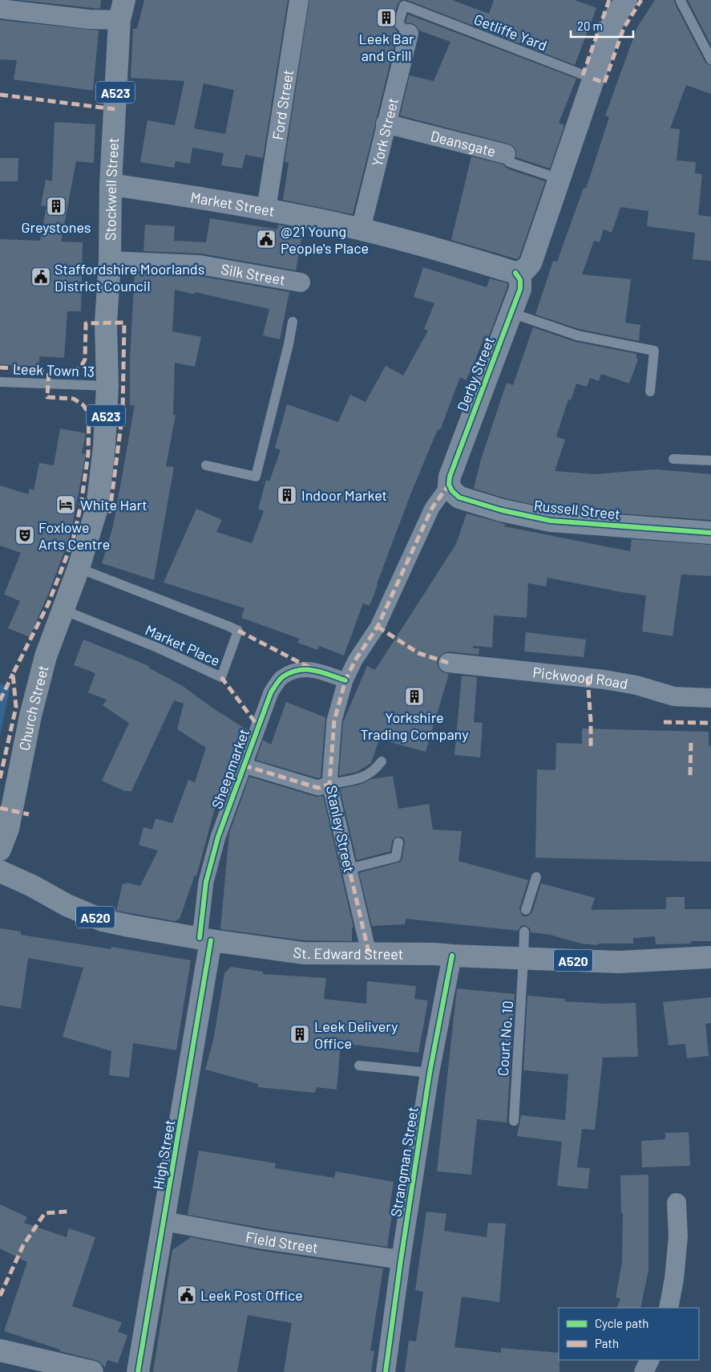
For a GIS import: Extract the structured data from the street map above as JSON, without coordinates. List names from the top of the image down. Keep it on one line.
{"streets":{"highway":["A523","Stockwell Street","Church Street","A520","St. Edward Street"],"street":["Ford Street","York Street","Deansgate","Market Street","Silk Street","Derby Street","Russell Street","Pickwood Road","Sheepmarket","Stanley Street","High Street","Strangman Street","Field Street"],"lane":["Getliffe Yard","Leek Town 13","Market Place","Court No. 10"]},"crossings":[["Getliffe Yard","York Street"],["Ford Street","Market Street"],["York Street","Deansgate"],["York Street","Market Street"],["Stockwell Street","Market Street"],["Stockwell Street","Silk Street"],["Stockwell Street","Leek Town 13"],["Stockwell Street","Market Place"],["Stockwell Street","Church Street"],["Market Street","Derby Street"],["Derby Street","Russell Street"],["Derby Street","Sheepmarket"],["Derby Street","Stanley Street"],["Market Place","Church Street"],["Sheepmarket","Stanley Street"],["Sheepmarket","St. Edward Street"],["Sheepmarket","High Street"],["Stanley Street","St. Edward Street"],["St. Edward Street","Court No. 10"],["St. Edward Street","High Street"],["St. Edward Street","Strangman Street"],["High Street","Field Street"],["Strangman Street","Field Street"]],"places":{"building":["Leek Bar and Grill","Greystones","Indoor Market","Yorkshire Trading Company","Leek Delivery Office"],"public building":["@21 Young People's Place","Staffordshire Moorlands District Council","Leek Post Office"],"hotel":["White Hart"],"theatre":["Foxlowe Arts Centre"]},"legend":["Cycle path","Path"],"scale_bar":"20 m"}
